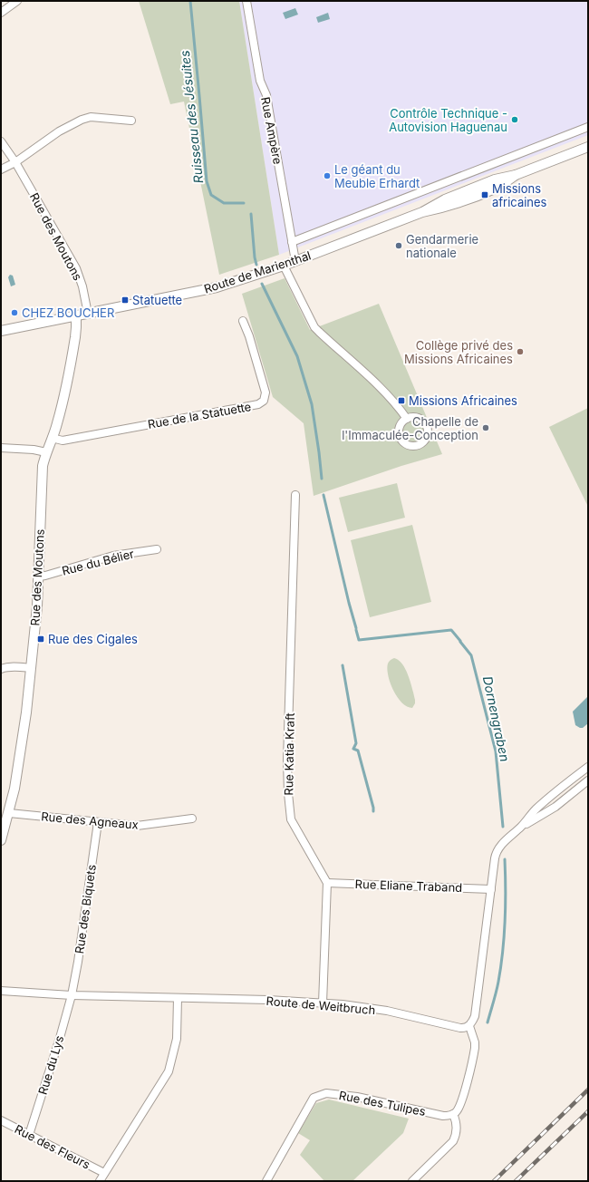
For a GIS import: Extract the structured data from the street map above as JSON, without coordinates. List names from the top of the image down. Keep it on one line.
{"streets":{"street":["Rue Ampère","Rue des Moutons","Route de Marienthal","Rue de la Statuette","Rue du Bélier","Rue Katia Kraft","Rue des Agneaux","Rue Eliane Traband","Rue des Biquets","Route de Weitbruch","Rue du Lys","Rue des Tulipes","Rue des Fleurs"]},"crossings":[["Rue Ampère","Route de Marienthal"],["Rue des Moutons","Route de Marienthal"],["Rue des Moutons","Rue de la Statuette"],["Rue des Moutons","Rue du Bélier"],["Rue des Moutons","Rue des Agneaux"],["Rue Katia Kraft","Rue Eliane Traband"],["Rue des Agneaux","Rue des Biquets"],["Rue des Biquets","Route de Weitbruch"],["Rue des Biquets","Rue du Lys"],["Route de Weitbruch","Rue du Lys"],["Rue du Lys","Rue des Fleurs"]],"water":["Ruisseau des Jésuites","Dornengraben"],"places":{"other":["Contrôle Technique - Autovision Haguenau","Le géant du Meuble Erhardt","Gendarmerie nationale","CHEZ BOUCHER","Collège privé des Missions Africaines","Chapelle de l'Immaculée-Conception"],"transit":["Missions africaines","Statuette","Missions Africaines","Rue des Cigales"]}}
